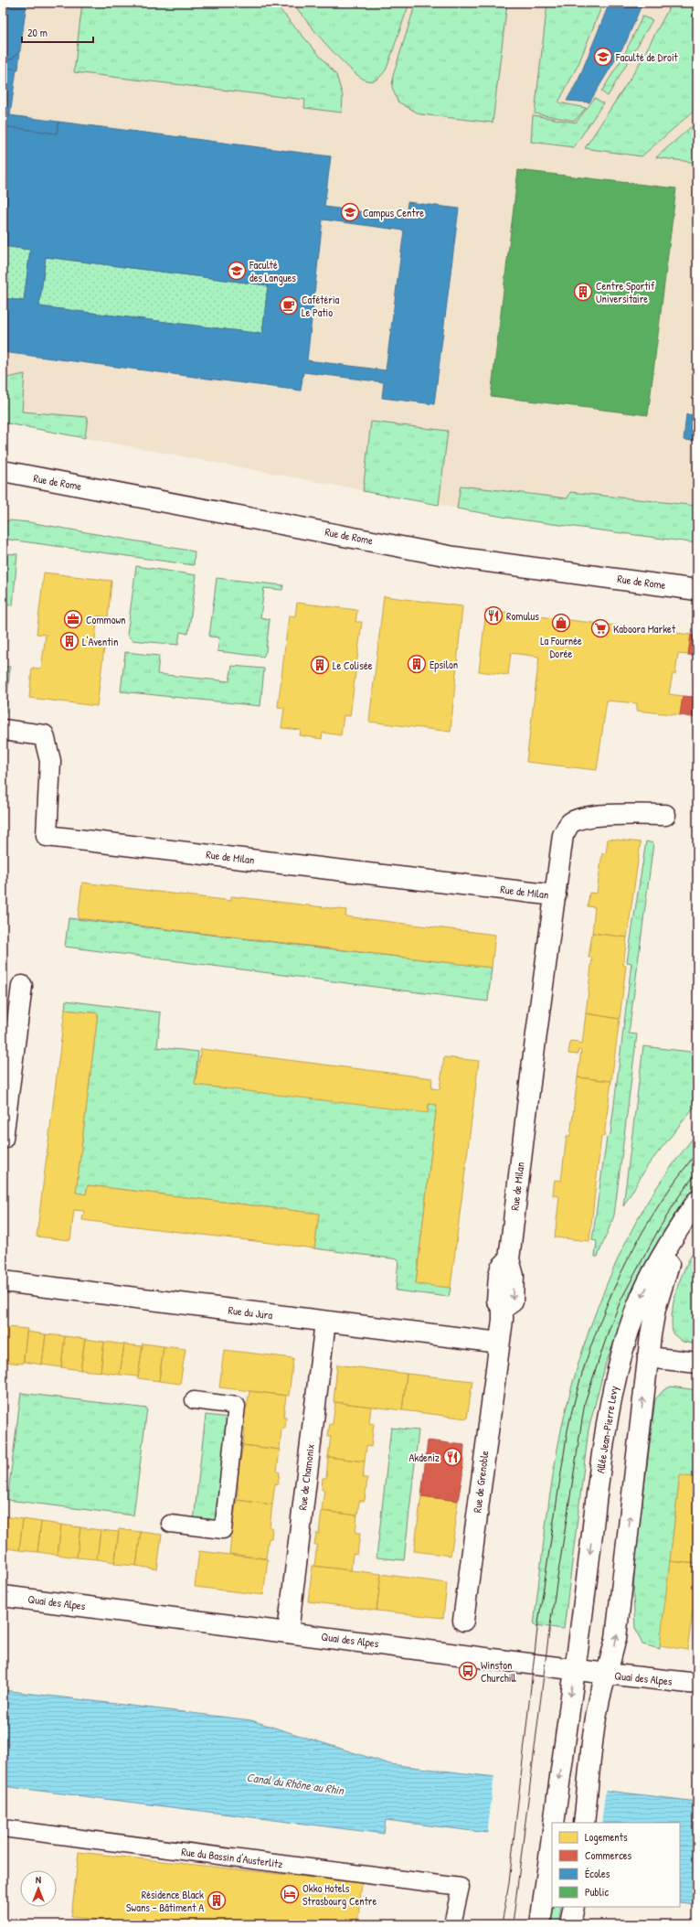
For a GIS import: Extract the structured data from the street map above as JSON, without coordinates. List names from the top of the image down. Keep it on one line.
{"streets":{"street":["Rue de Rome","Rue de Milan","Rue du Jura","Allée Jean-Pierre Levy","Rue de Chamonix","Rue de Grenoble","Quai des Alpes","Rue du Bassin d'Austerlitz"]},"crossings":[["Rue de Milan","Rue du Jura"],["Rue de Milan","Rue de Grenoble"],["Rue du Jura","Rue de Chamonix"],["Rue du Jura","Rue de Grenoble"],["Allée Jean-Pierre Levy","Quai des Alpes"],["Rue de Chamonix","Quai des Alpes"]],"water":["Canal du Rhône au Rhin"],"places":{"school or university":["Faculté de Droit","Campus Centre","Faculté des Langues"],"building":["Centre Sportif Universitaire","L'Aventin","Epsilon","Le Colisée","Résidence Black Swans - Bâtiment A"],"cafe":["Cafétéria Le Patio"],"restaurant":["Romulus","Akdeniz"],"office":["Commown"],"shop":["La Fournée Dorée"],"supermarket":["Kaboora Market"],"bus stop":["Winston Churchill"],"hotel":["Okko Hotels Strasbourg Centre"]},"legend":["Logements","Commerces","Écoles","Public"],"scale_bar":"20 m","north":"top"}
